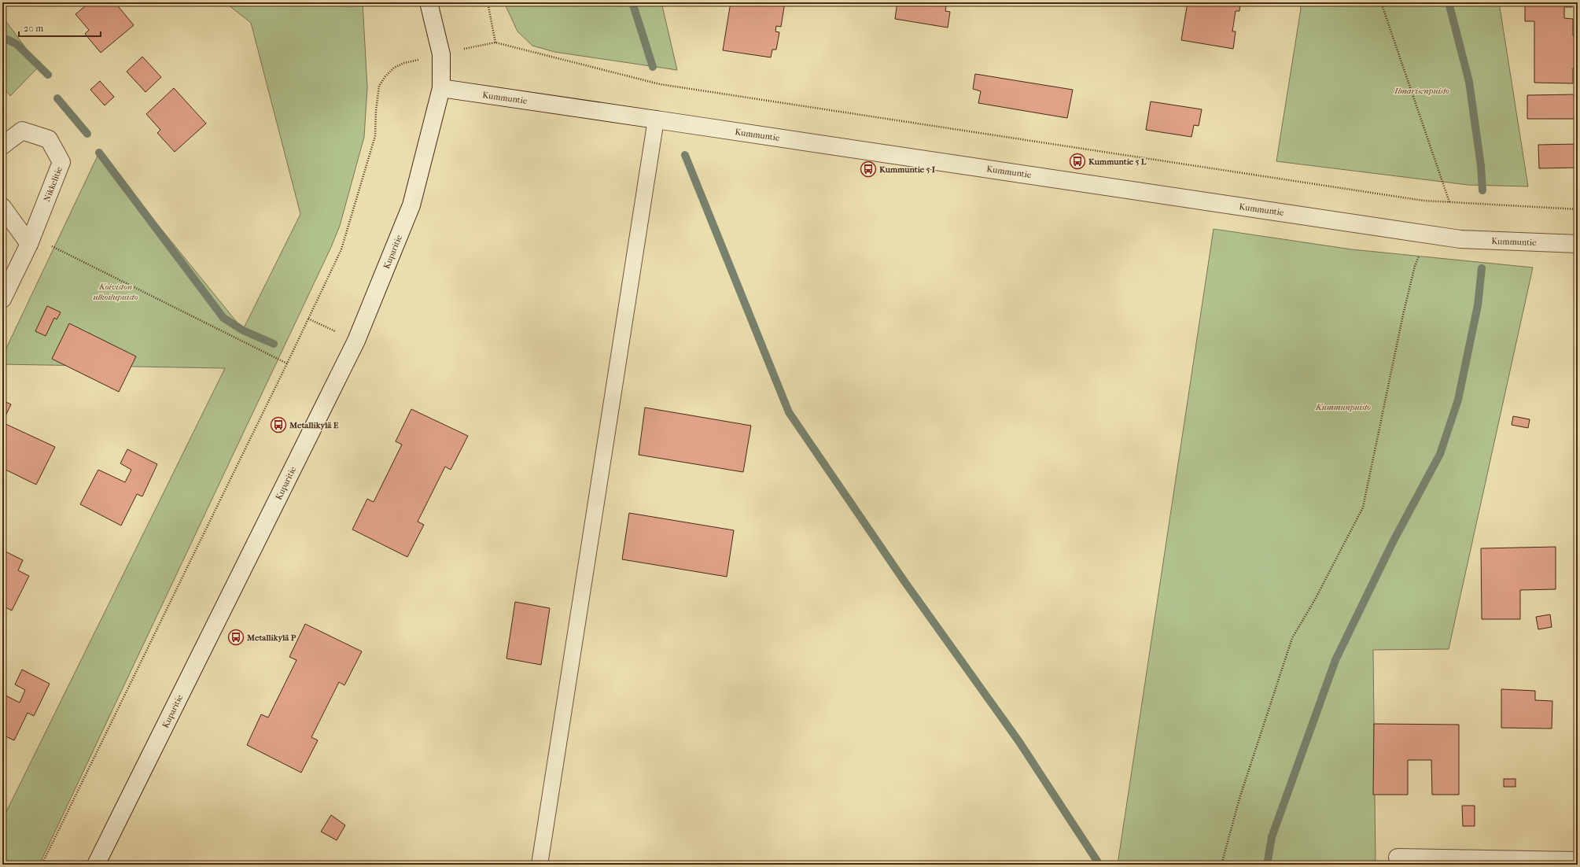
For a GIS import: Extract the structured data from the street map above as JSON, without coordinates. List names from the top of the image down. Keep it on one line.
{"streets":{"street":["Kummuntie","Nikkelitie","Kuparitie"]},"crossings":[["Kummuntie","Kuparitie"]],"parks":["Ilmarisenpuisto","Koiviston ulkoilupuisto","Kummunpuisto"],"places":{"bus stop":["Kummuntie 5 L","Kummuntie 5 I","Metallikylä E","Metallikylä P"]},"scale_bar":"20 m"}
